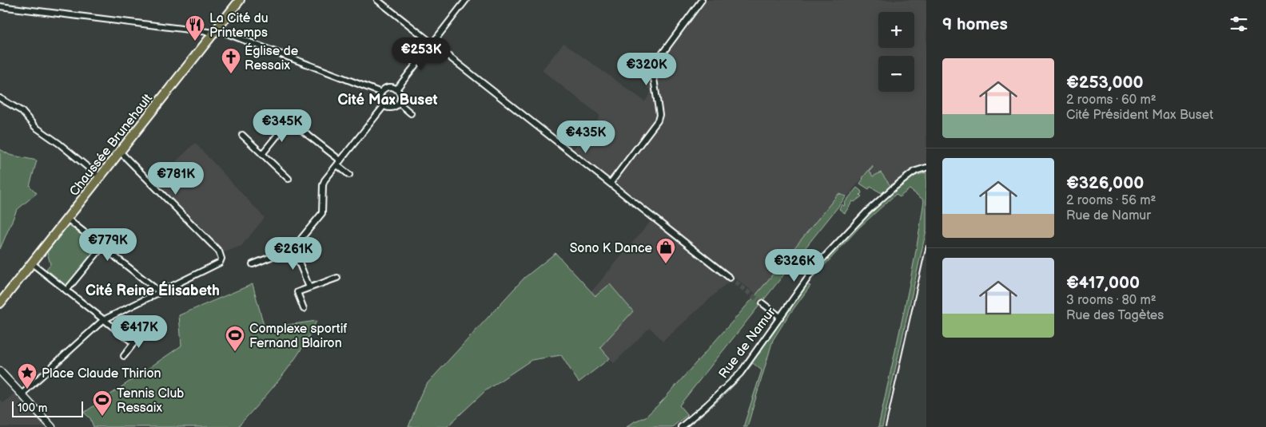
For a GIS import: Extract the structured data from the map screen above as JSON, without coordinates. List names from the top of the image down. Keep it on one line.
{"streets":{"main road":["Chaussée Brunehault"],"street":["Rue de Namur"]},"districts":["Cité Max Buset","Cité Reine Élisabeth"],"places":{"restaurant":["La Cité du Printemps"],"church":["Église de Ressaix"],"shop":["Sono K Dance"],"sports":["Complexe sportif Fernand Blairon","Tennis Club Ressaix"],"place":["Place Claude Thirion"]},"scale_bar":"100 m","page":{"heading":"9 homes","map_buttons":["+","−"],"price":["€253K","€320K","€345K","€435K","€781K","€779K","€261K","€326K","€417K"],"list":[{"name":"€253,000","note":"2 rooms · 60 m² · Cité Président Max Buset"},{"name":"€326,000","note":"2 rooms · 56 m² · Rue de Namur"},{"name":"€417,000","note":"3 rooms · 80 m² · Rue des Tagètes"}],"scale":"100 m"}}
